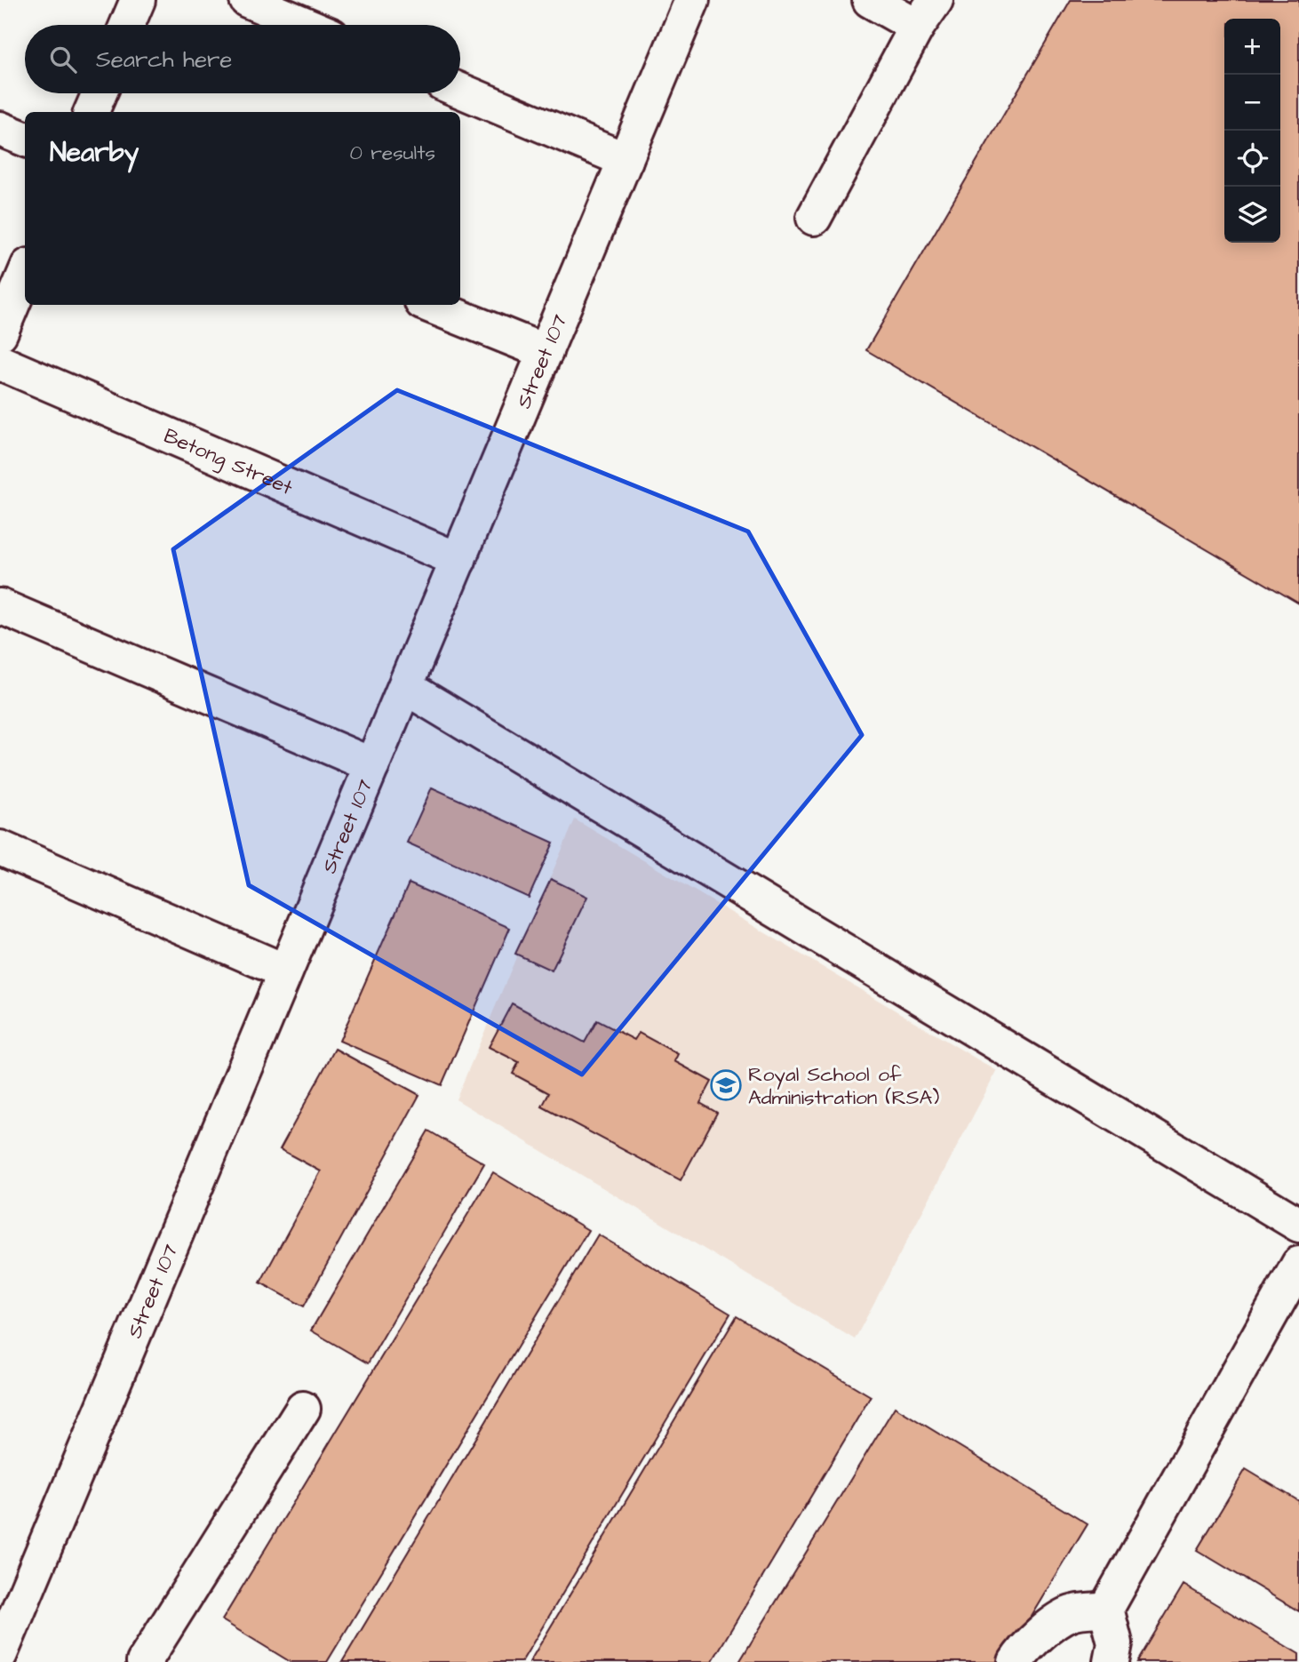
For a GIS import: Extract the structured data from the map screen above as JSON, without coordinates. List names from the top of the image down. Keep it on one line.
{"streets":{"street":["Street 107","Betong Street"]},"crossings":[["Street 107","Betong Street"]],"places":{"school or university":["Royal School of Administration (RSA)"]},"page":{"map_buttons":["+","−"],"search":"Search here","heading":["Nearby","0 results"]}}
